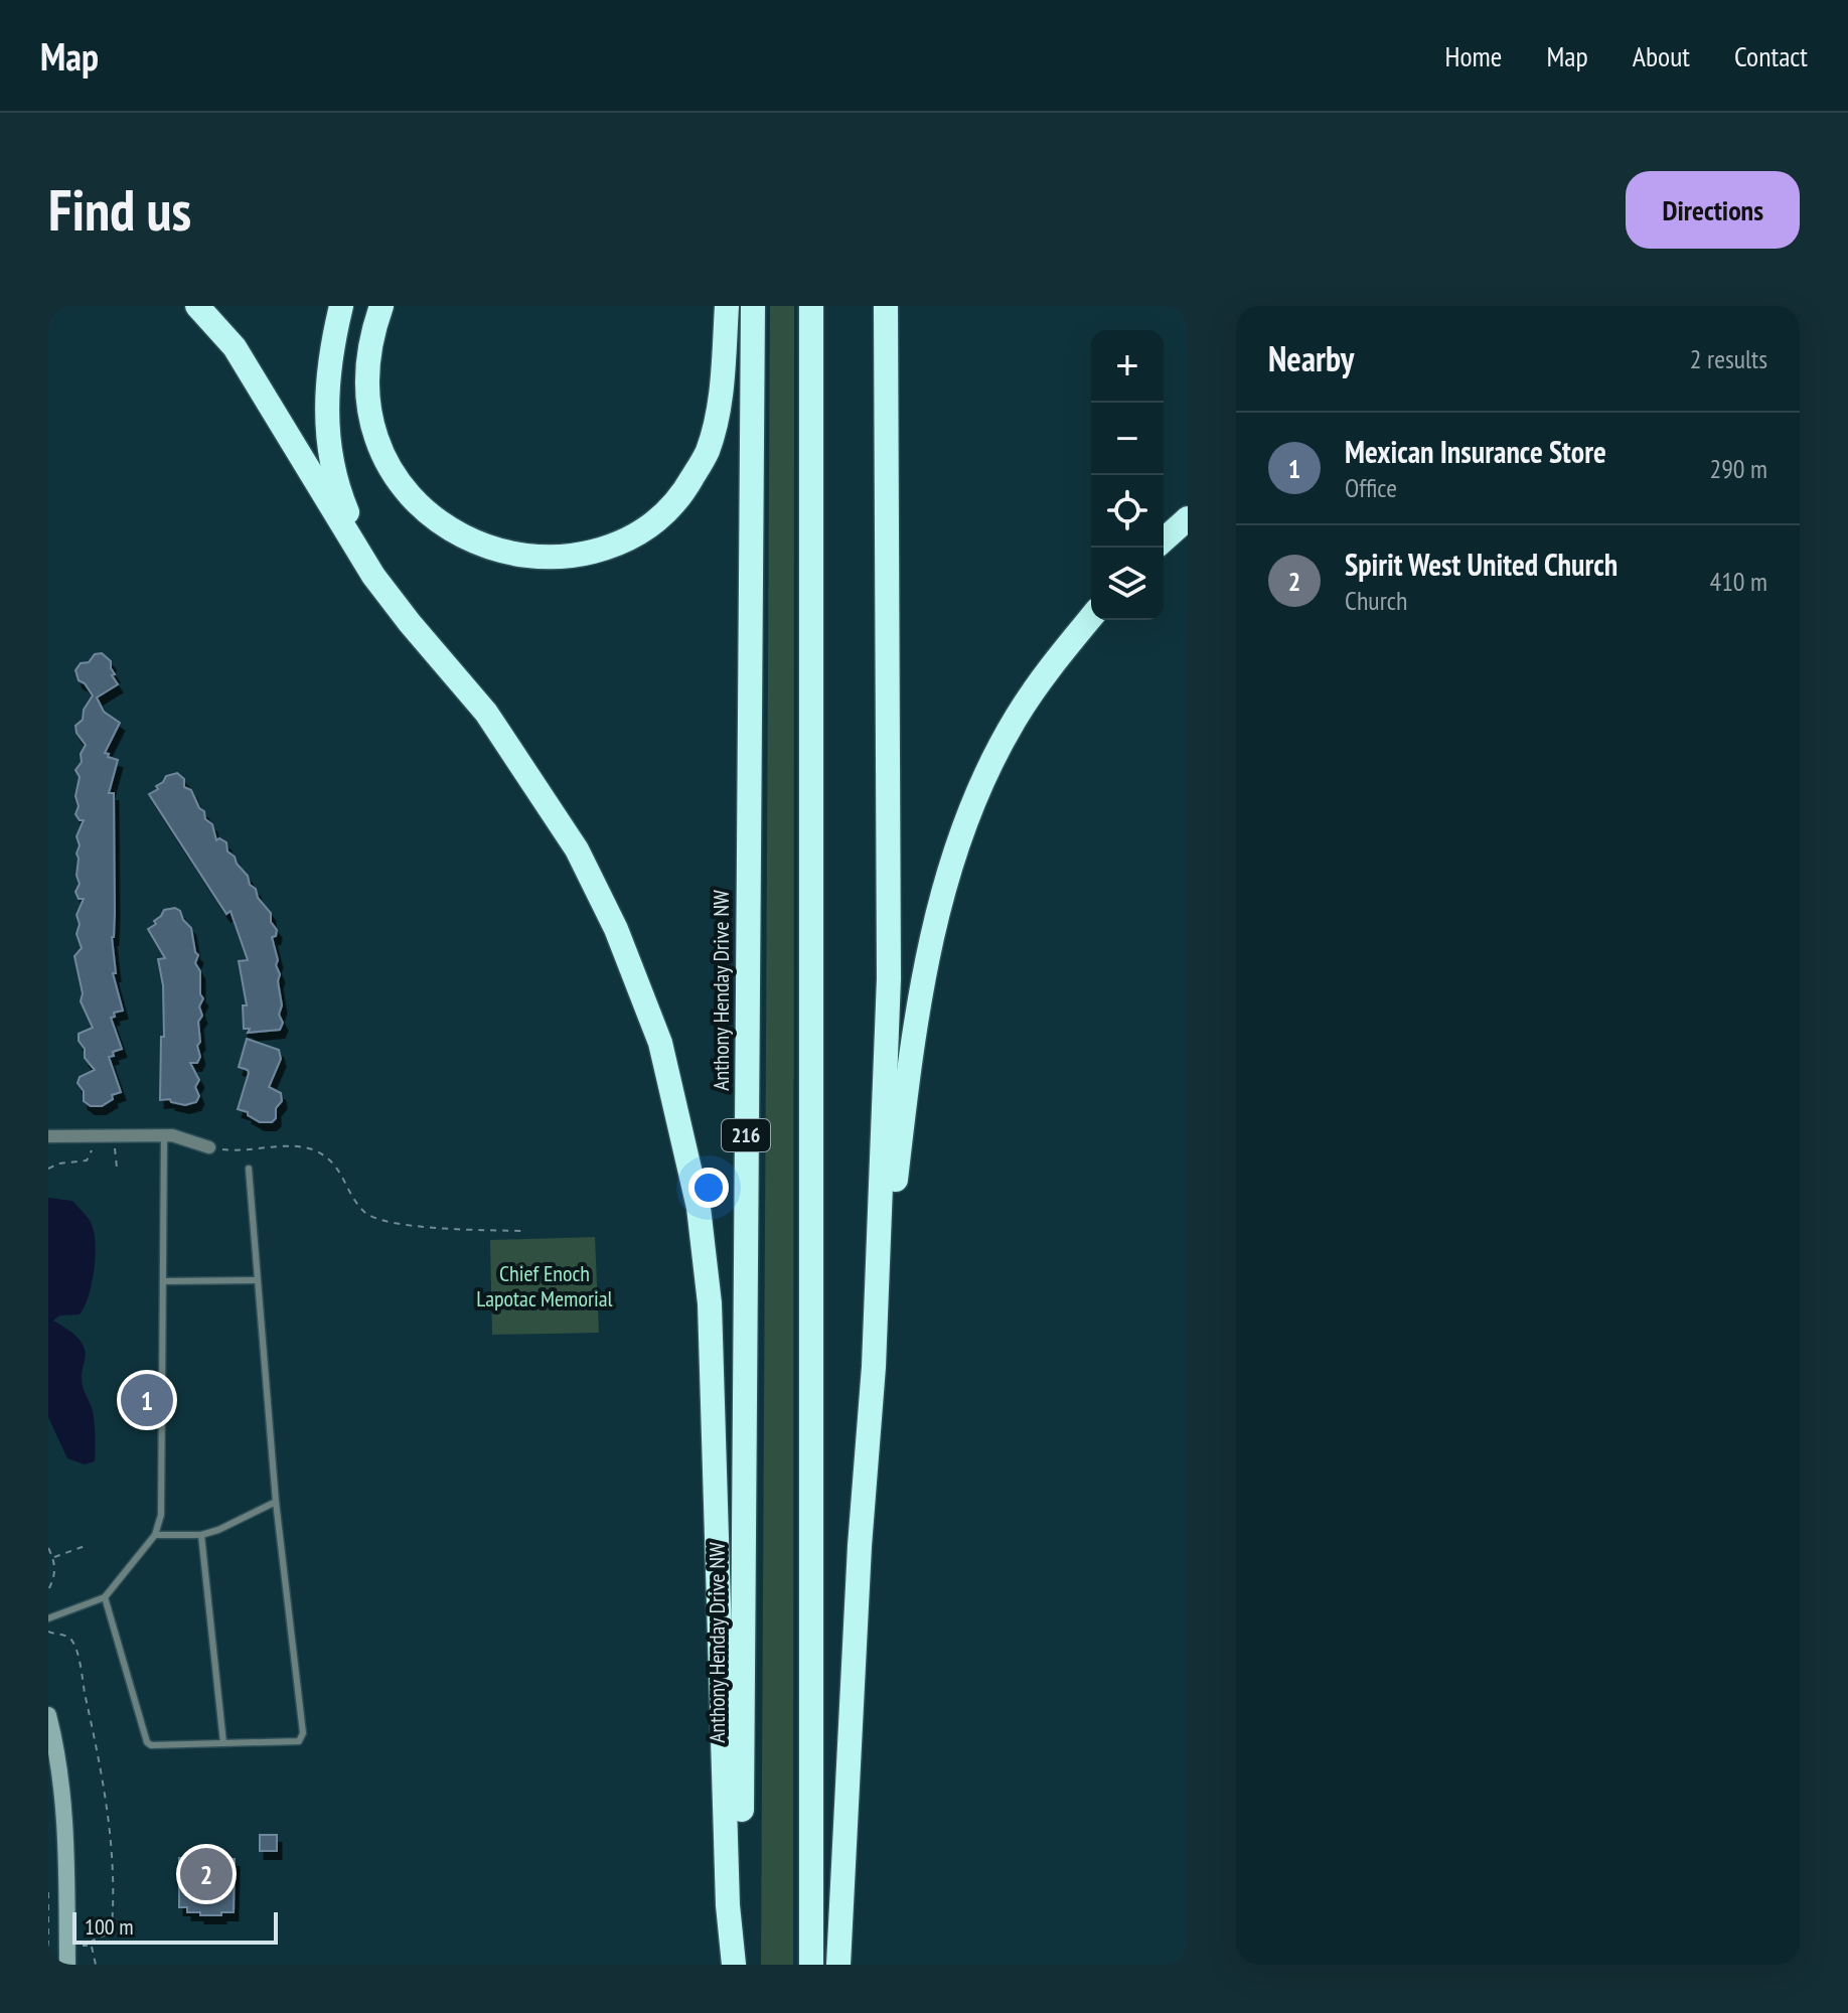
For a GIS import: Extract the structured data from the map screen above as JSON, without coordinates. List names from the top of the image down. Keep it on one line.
{"streets":{"highway":["Anthony Henday Drive NW","216"]},"parks":["Chief Enoch Lapotac Memorial"],"scale_bar":"100 m","page":{"header":"Map","nav":["Home","Map","About","Contact"],"buttons":"Directions","title":"Find us","heading":["Nearby","2 results"],"map_buttons":["+","−"],"list":[{"mark":"1","name":"Mexican Insurance Store","note":"Office","value":"290 m"},{"mark":"2","name":"Spirit West United Church","note":"Church","value":"410 m"}],"pins":["1","2"],"scale":"100 m"}}
